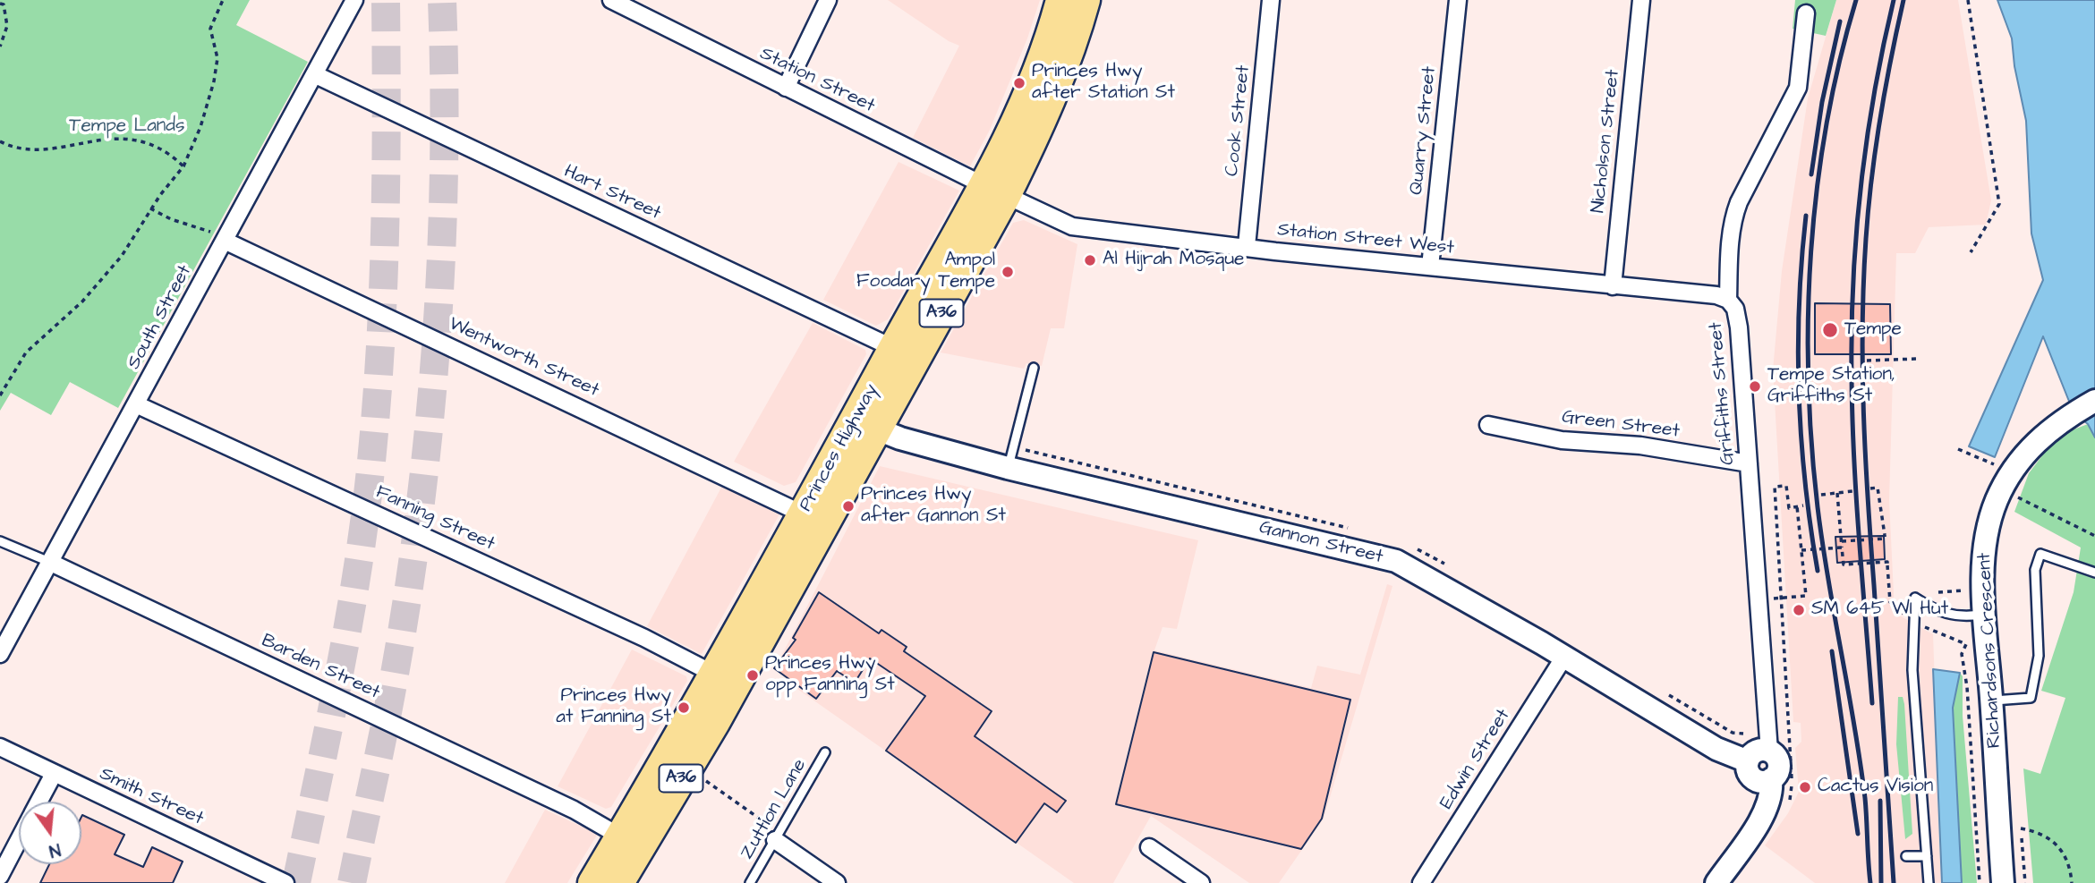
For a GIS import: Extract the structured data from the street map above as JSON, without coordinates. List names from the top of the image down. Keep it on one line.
{"streets":{"highway":["A36","Princes Highway"],"street":["Station Street","Cook Street","Quarry Street","Nicholson Street","Hart Street","Station Street West","South Street","Wentworth Street","Griffiths Street","Green Street","Fanning Street","Gannon Street","Richardsons Crescent","Barden Street","Edwin Street","Smith Street"],"lane":["Zuttion Lane"]},"crossings":[["Station Street","Station Street West"],["Station Street","Princes Highway"],["Cook Street","Station Street West"],["Quarry Street","Station Street West"],["Nicholson Street","Station Street West"],["Hart Street","South Street"],["Hart Street","Princes Highway"],["Station Street West","Griffiths Street"],["Station Street West","Princes Highway"],["South Street","Wentworth Street"],["South Street","Fanning Street"],["South Street","Barden Street"],["Wentworth Street","Princes Highway"],["Griffiths Street","Green Street"],["Griffiths Street","Gannon Street"],["Princes Highway","Fanning Street"],["Princes Highway","Gannon Street"],["Princes Highway","Barden Street"],["Gannon Street","Edwin Street"]],"parks":["Tempe Lands"],"places":["Princes Hwy after Station St","Al Hijrah Mosque","Ampol Foodary Tempe","Tempe","Tempe Station, Griffiths St","Princes Hwy after Gannon St","SM 645 WI Hut","Princes Hwy opp Fanning St","Princes Hwy at Fanning St","Cactus Vision"],"north":"bottom"}
